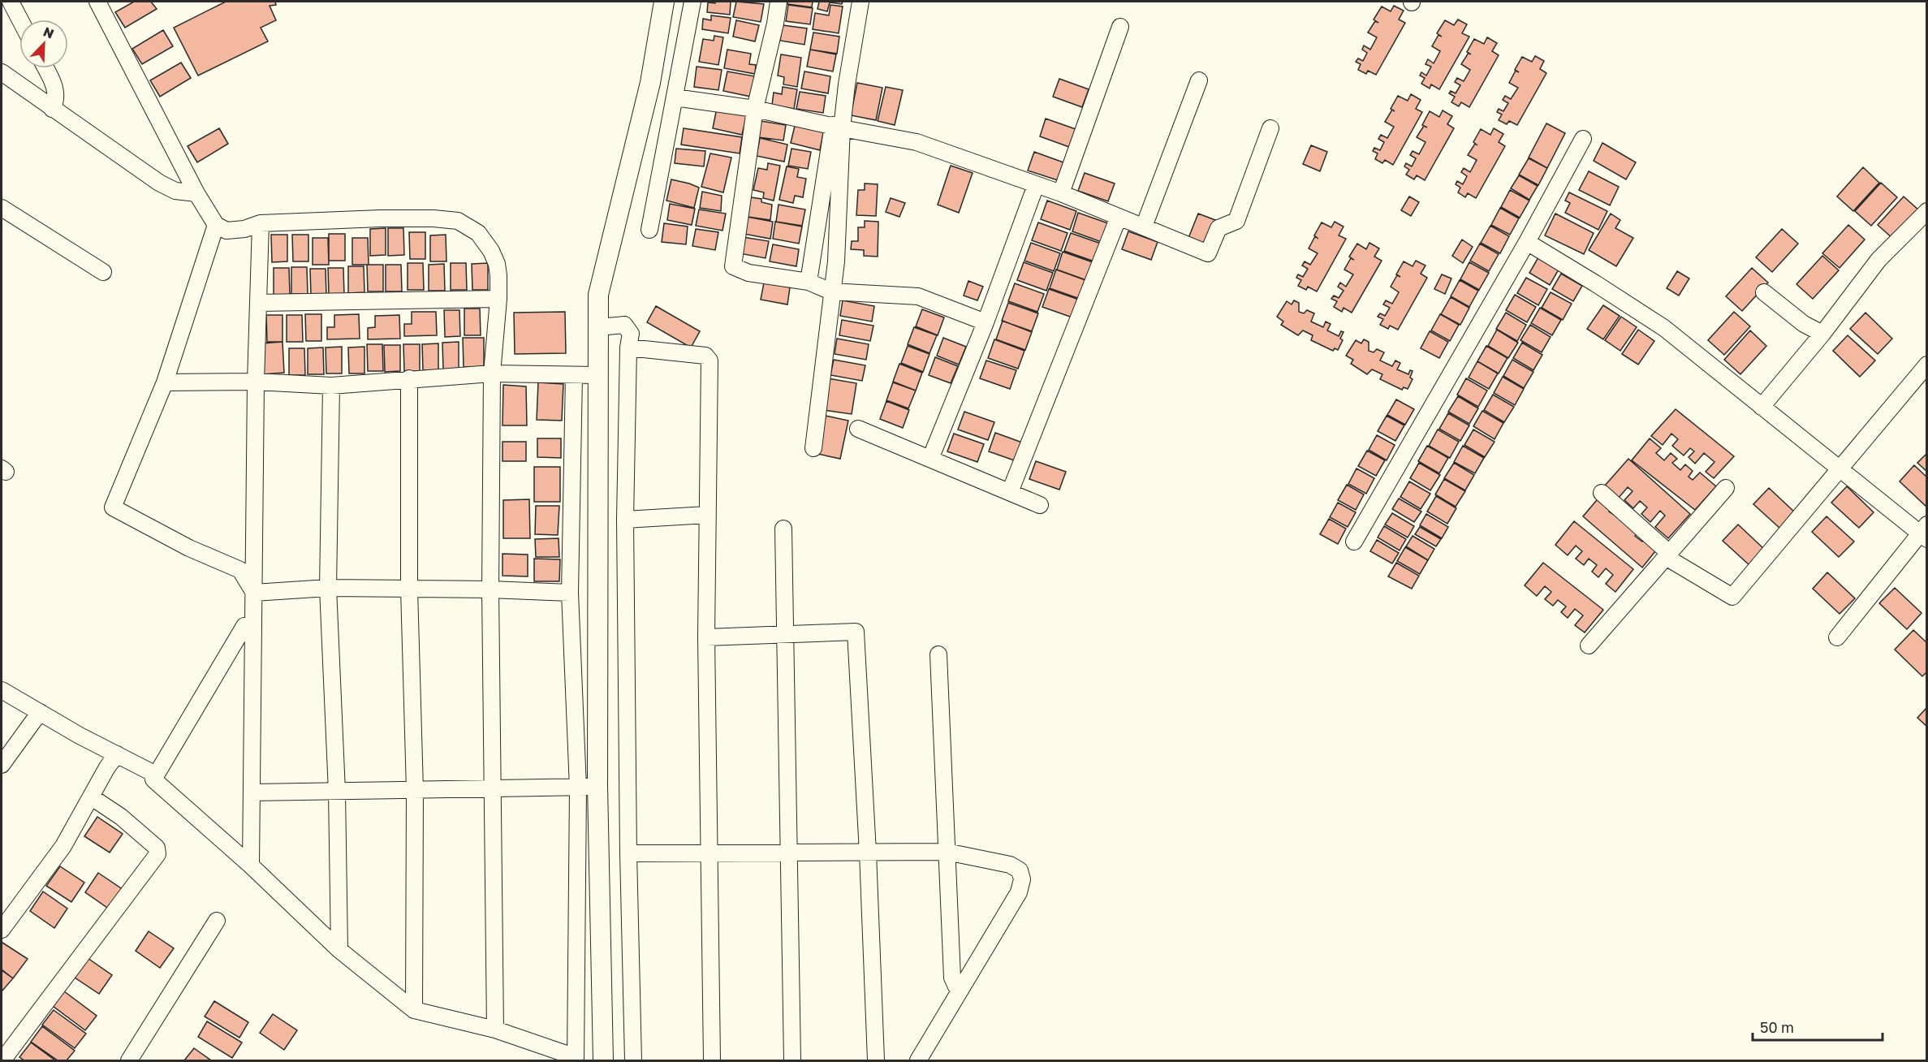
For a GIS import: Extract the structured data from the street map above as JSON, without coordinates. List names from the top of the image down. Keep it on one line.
{"scale_bar":"50 m","north":"top right"}
